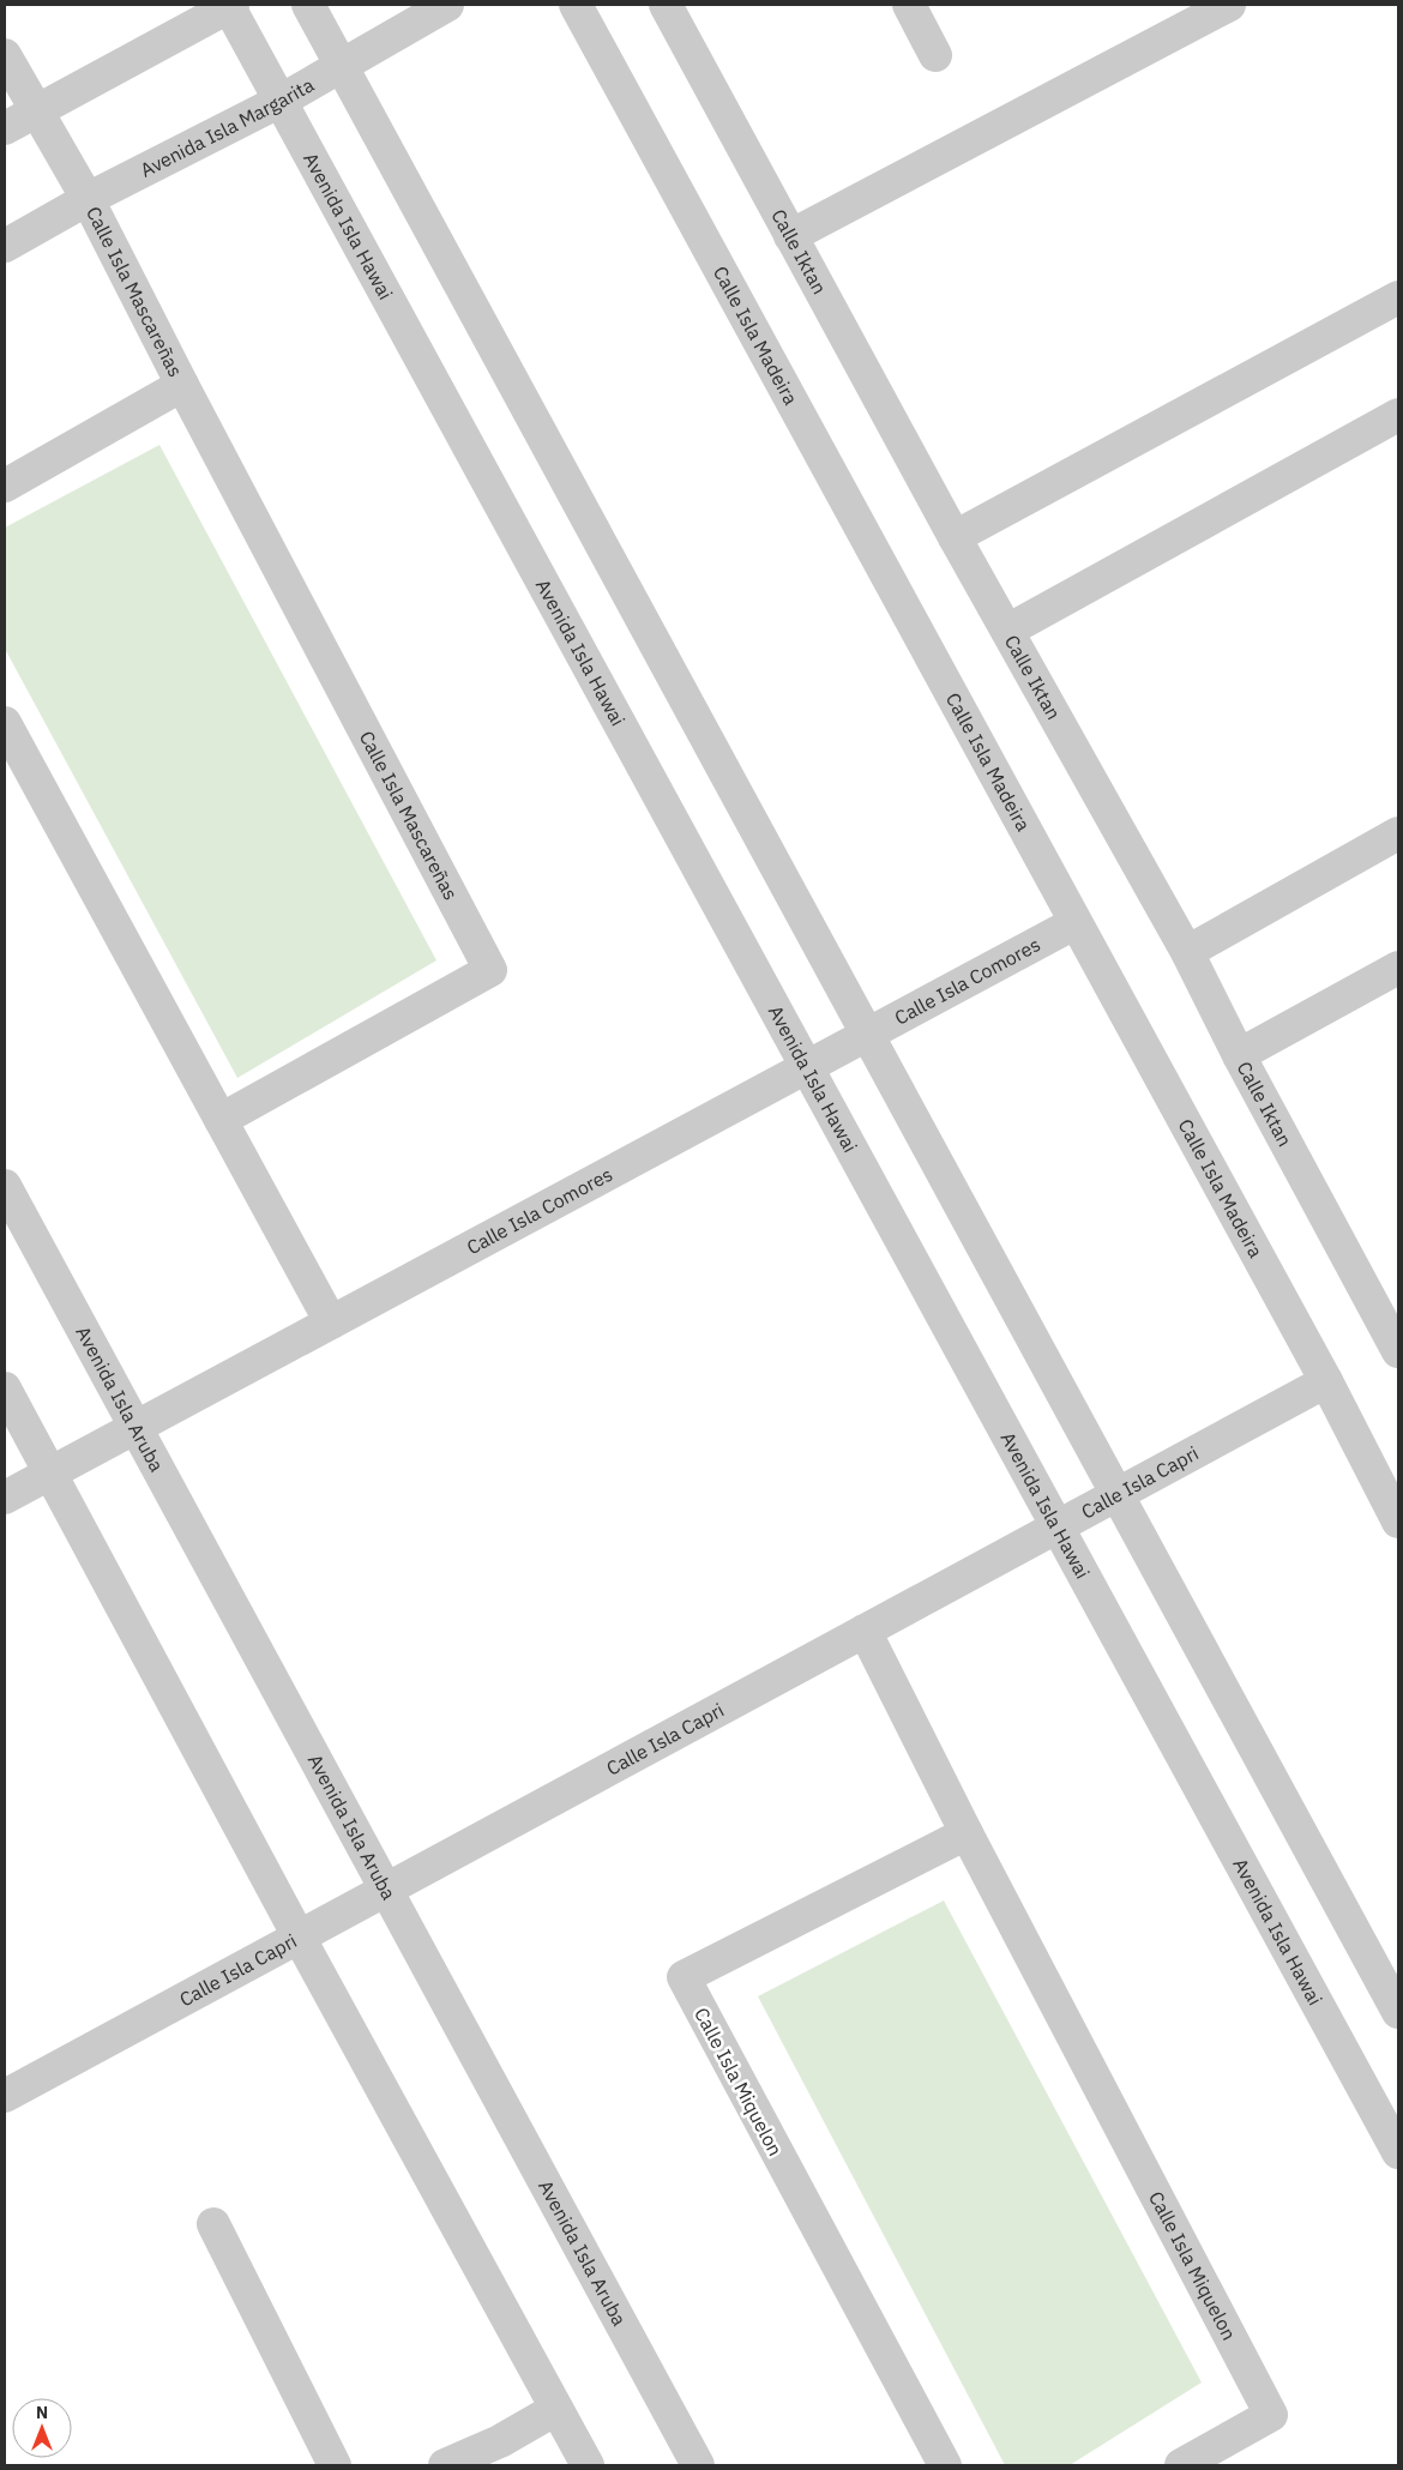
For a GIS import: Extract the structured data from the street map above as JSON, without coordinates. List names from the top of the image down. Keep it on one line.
{"streets":{"street":["Avenida Isla Margarita","Avenida Isla Hawai","Calle Iktan","Calle Isla Mascareñas","Calle Isla Madeira","Calle Isla Comores","Avenida Isla Aruba","Calle Isla Capri","Calle Isla Miquelon"]},"crossings":[["Avenida Isla Margarita","Avenida Isla Hawai"],["Avenida Isla Margarita","Calle Isla Mascareñas"],["Avenida Isla Hawai","Calle Isla Comores"],["Avenida Isla Hawai","Calle Isla Capri"],["Calle Isla Madeira","Calle Isla Comores"],["Calle Isla Madeira","Calle Isla Capri"],["Calle Isla Comores","Avenida Isla Aruba"],["Avenida Isla Aruba","Calle Isla Capri"],["Calle Isla Capri","Calle Isla Miquelon"]],"north":"top"}
